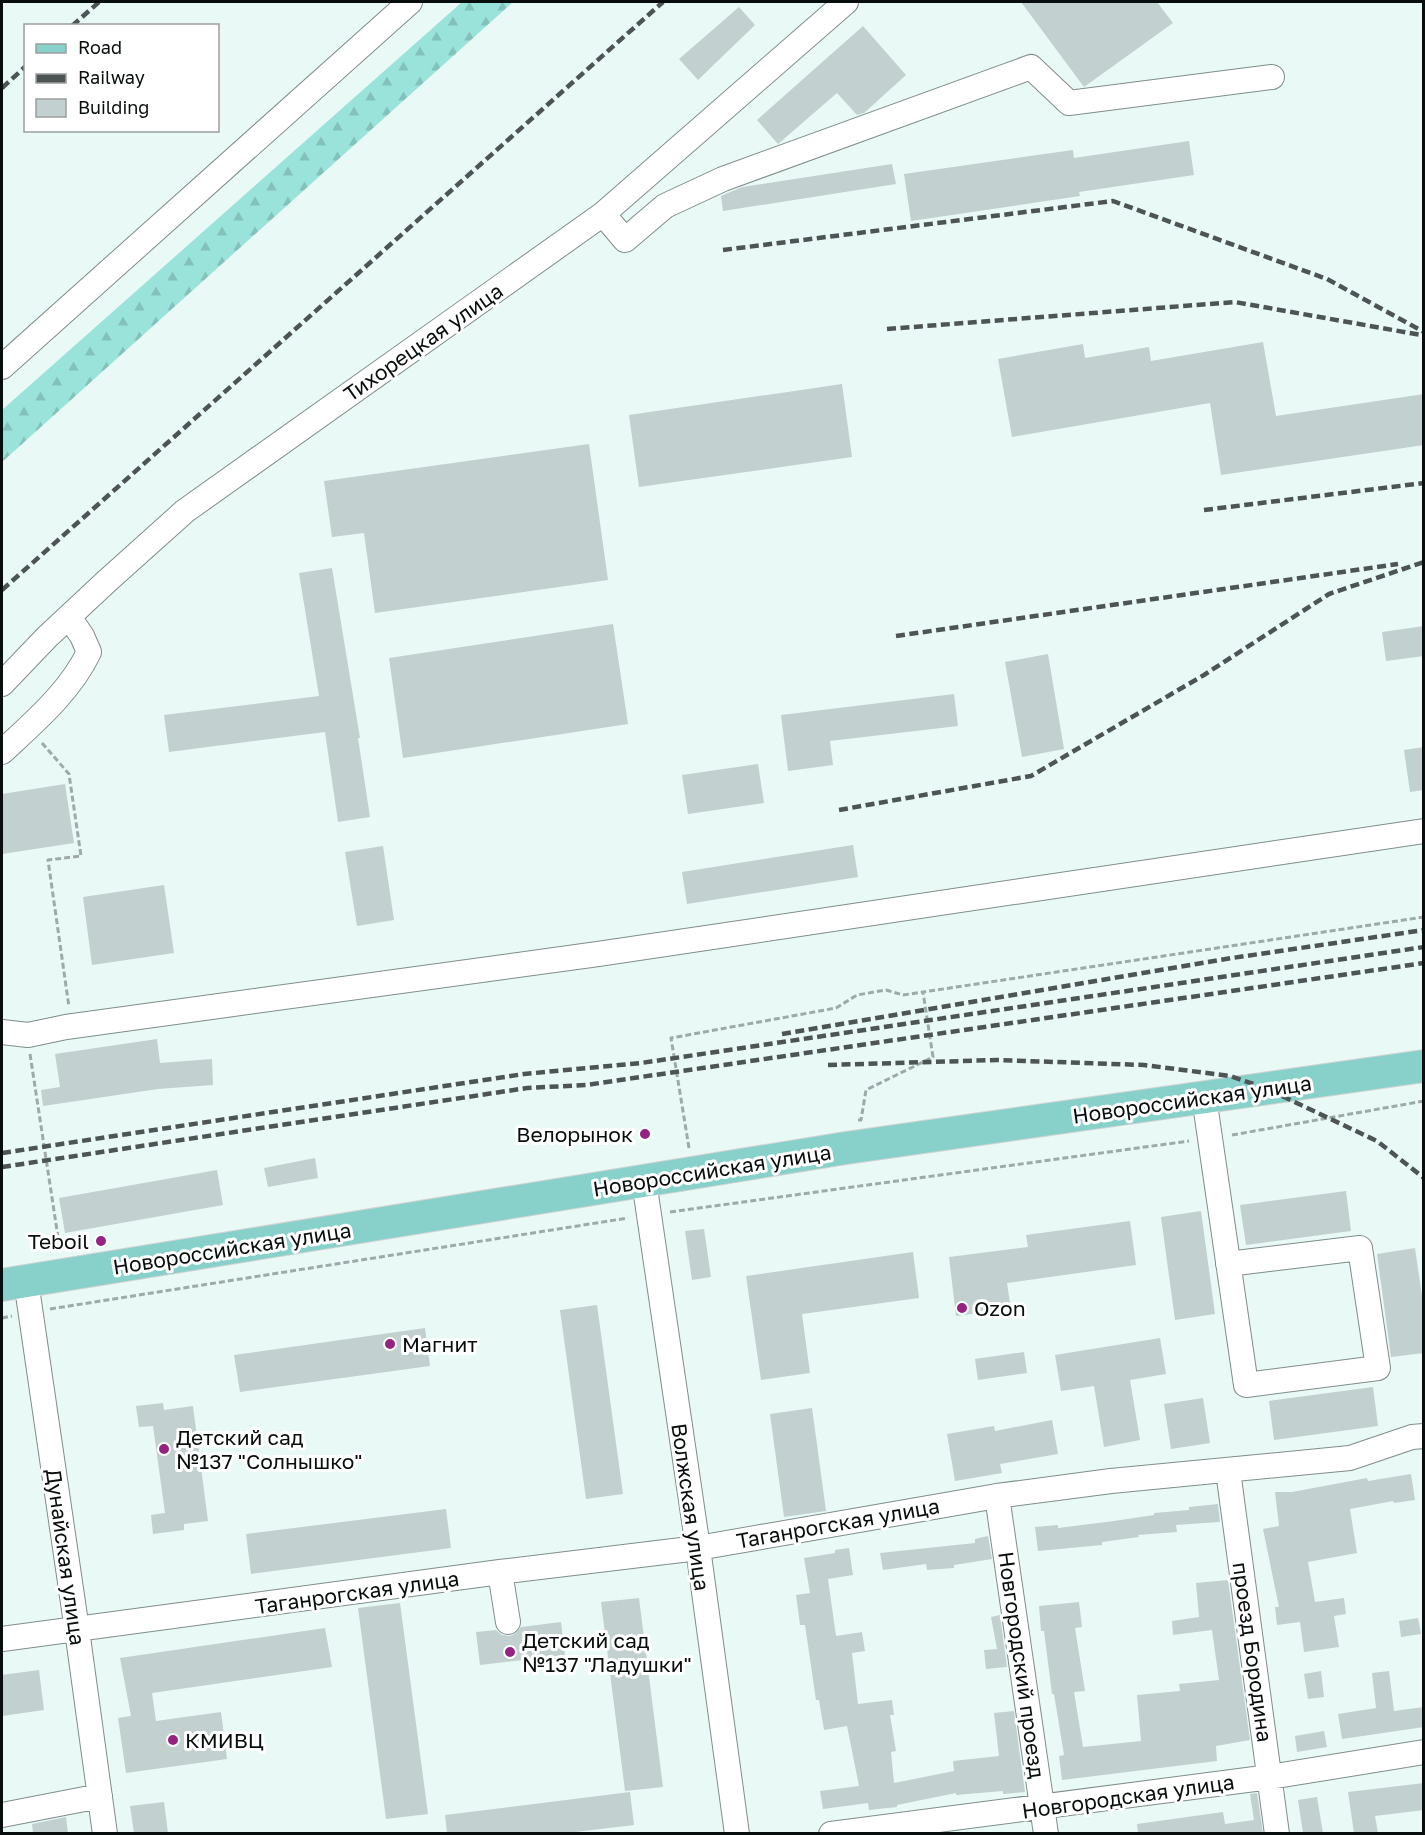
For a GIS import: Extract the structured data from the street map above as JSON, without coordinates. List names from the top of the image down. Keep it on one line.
{"streets":{"main road":["Новороссийская улица"],"street":["Тихорецкая улица","Волжская улица","Таганрогская улица","Дунайская улица","проезд Бородина","Новгородский проезд","Новгородская улица"]},"crossings":[["Новороссийская улица","Волжская улица"],["Новороссийская улица","Дунайская улица"],["Волжская улица","Таганрогская улица"],["Таганрогская улица","Дунайская улица"],["Таганрогская улица","проезд Бородина"],["Таганрогская улица","Новгородский проезд"],["проезд Бородина","Новгородская улица"],["Новгородский проезд","Новгородская улица"]],"places":["Велорынок","Teboil","Ozon","Магнит","Детский сад №137 \"Солнышко\"","Детский сад №137 \"Ладушки\"","КМИВЦ"],"legend":["Road","Railway","Building"]}
